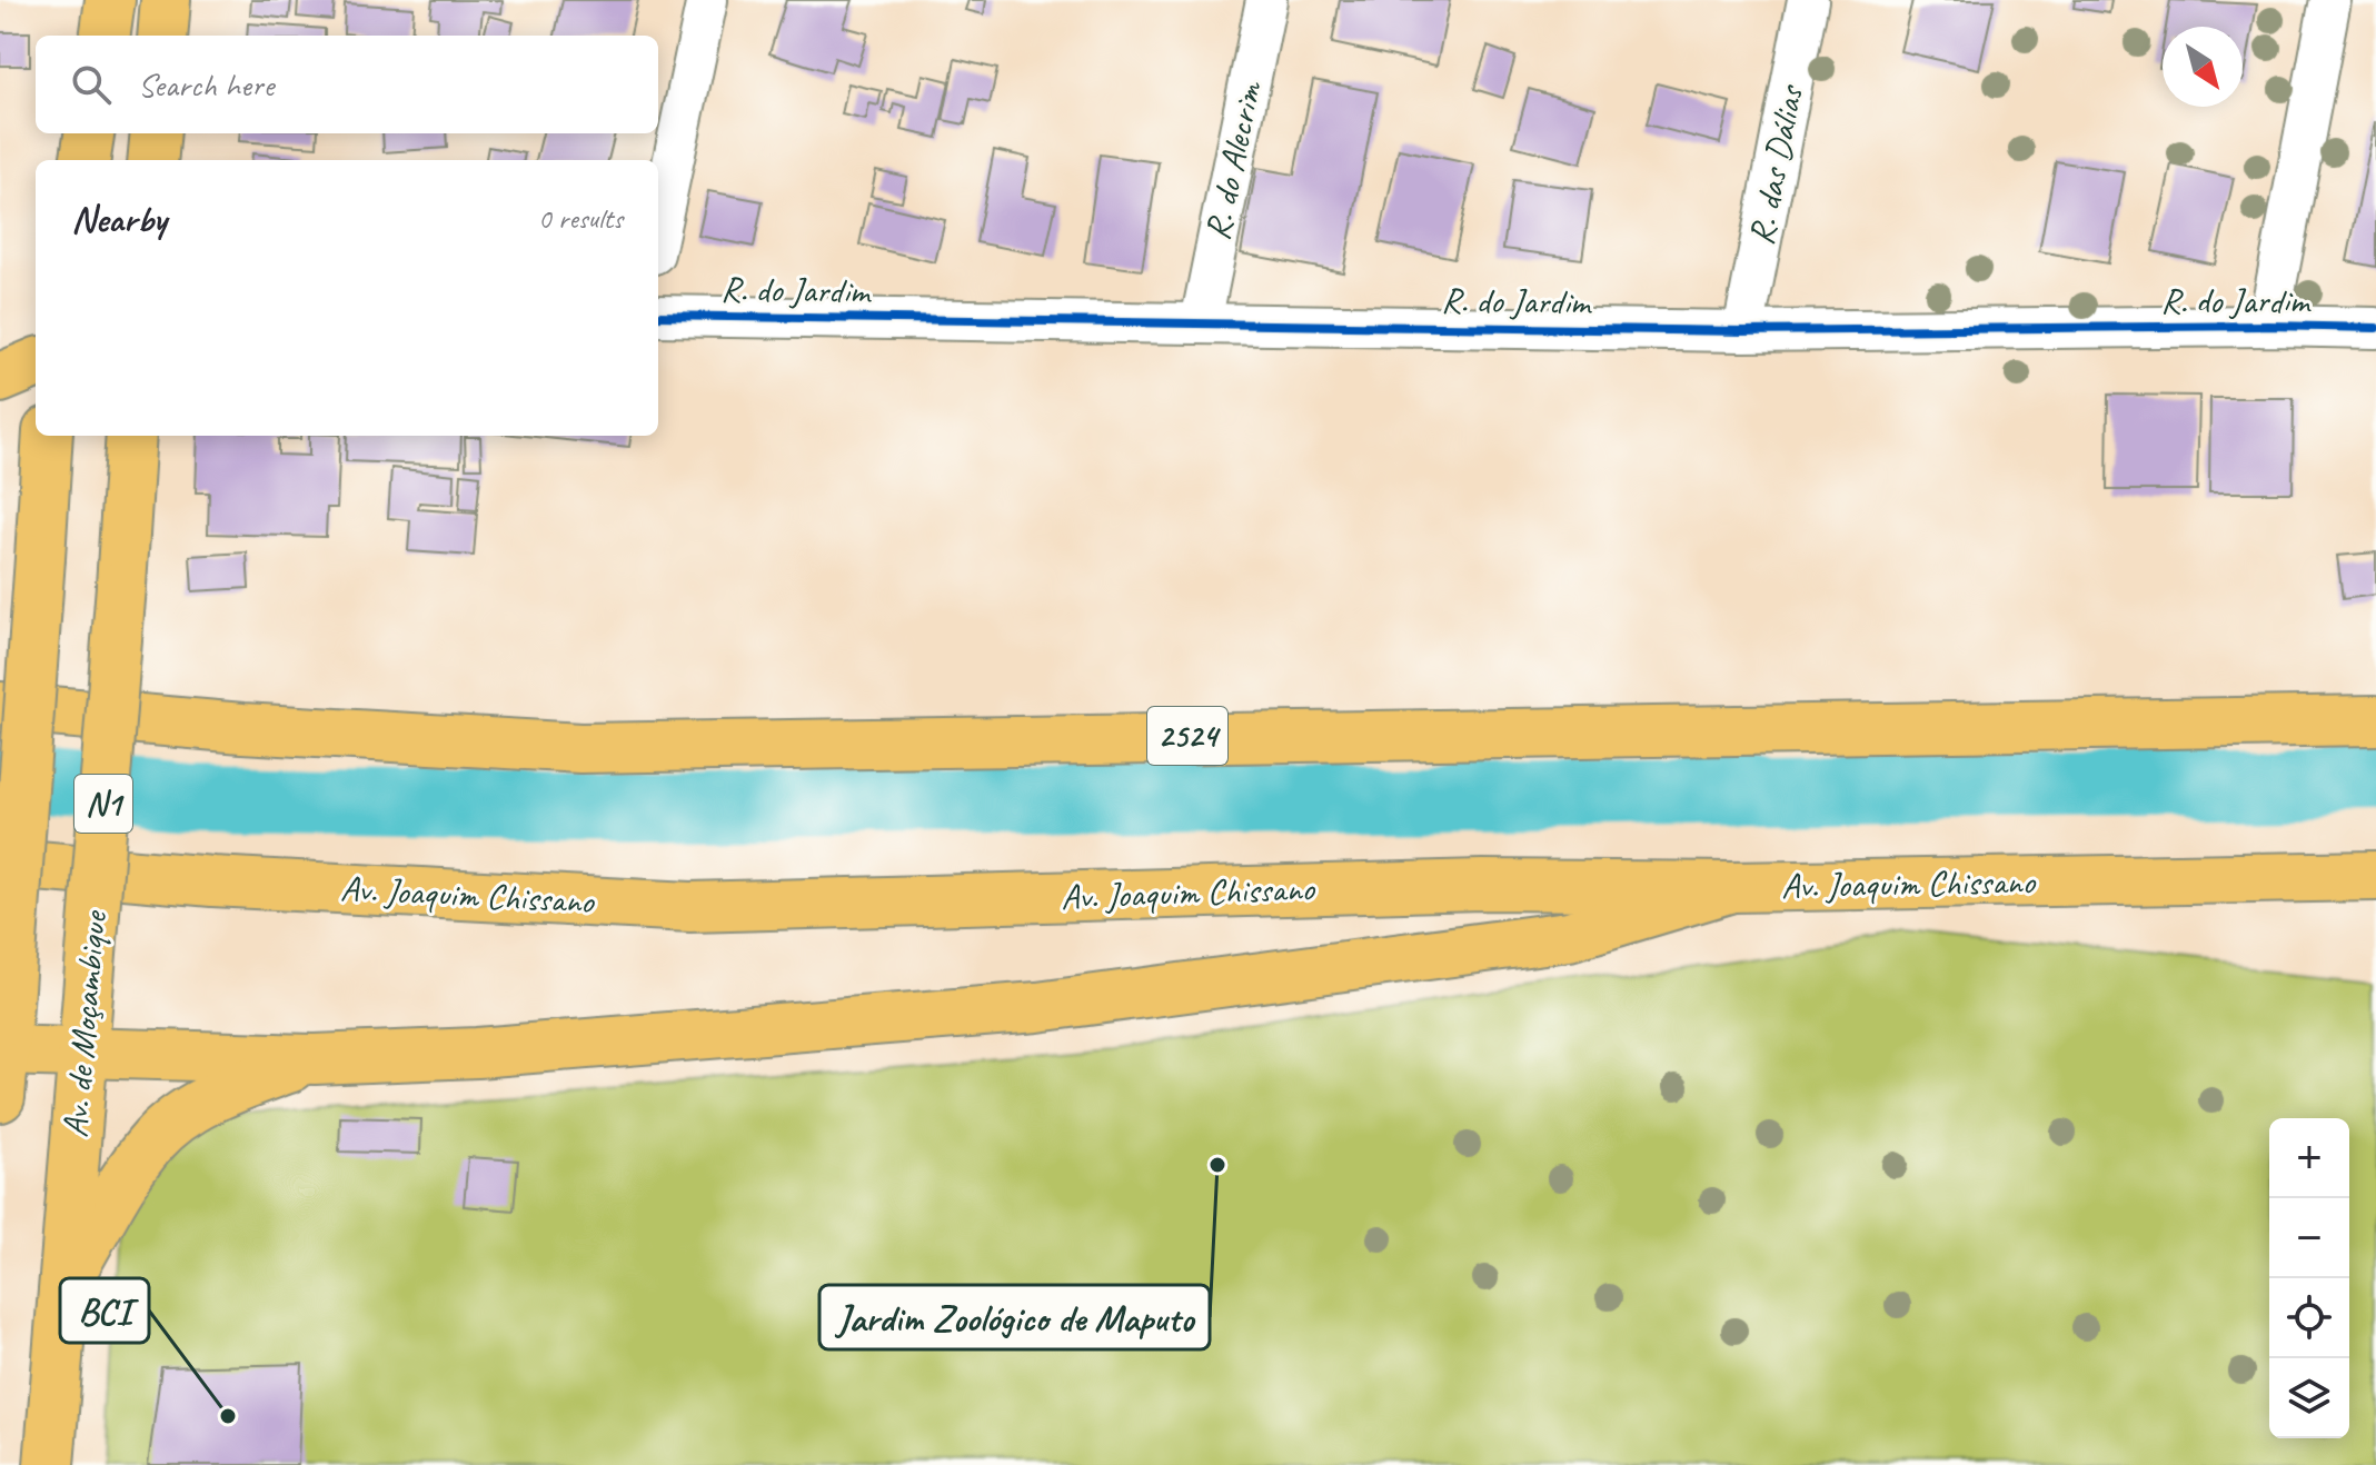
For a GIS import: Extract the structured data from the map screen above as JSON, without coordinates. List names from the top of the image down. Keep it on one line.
{"streets":{"main road":["2524","N1","Av. Joaquim Chissano","Av. de Moçambique"],"street":["R. do Alecrim","R. das Dálias","R. do Jardim"]},"crossings":[["R. do Alecrim","R. do Jardim"],["R. das Dálias","R. do Jardim"]],"places":["Jardim Zoológico de Maputo","BCI"],"north":"bottom right","page":{"search":"Search here","heading":["Nearby","0 results"],"map_buttons":["+","−"]}}
